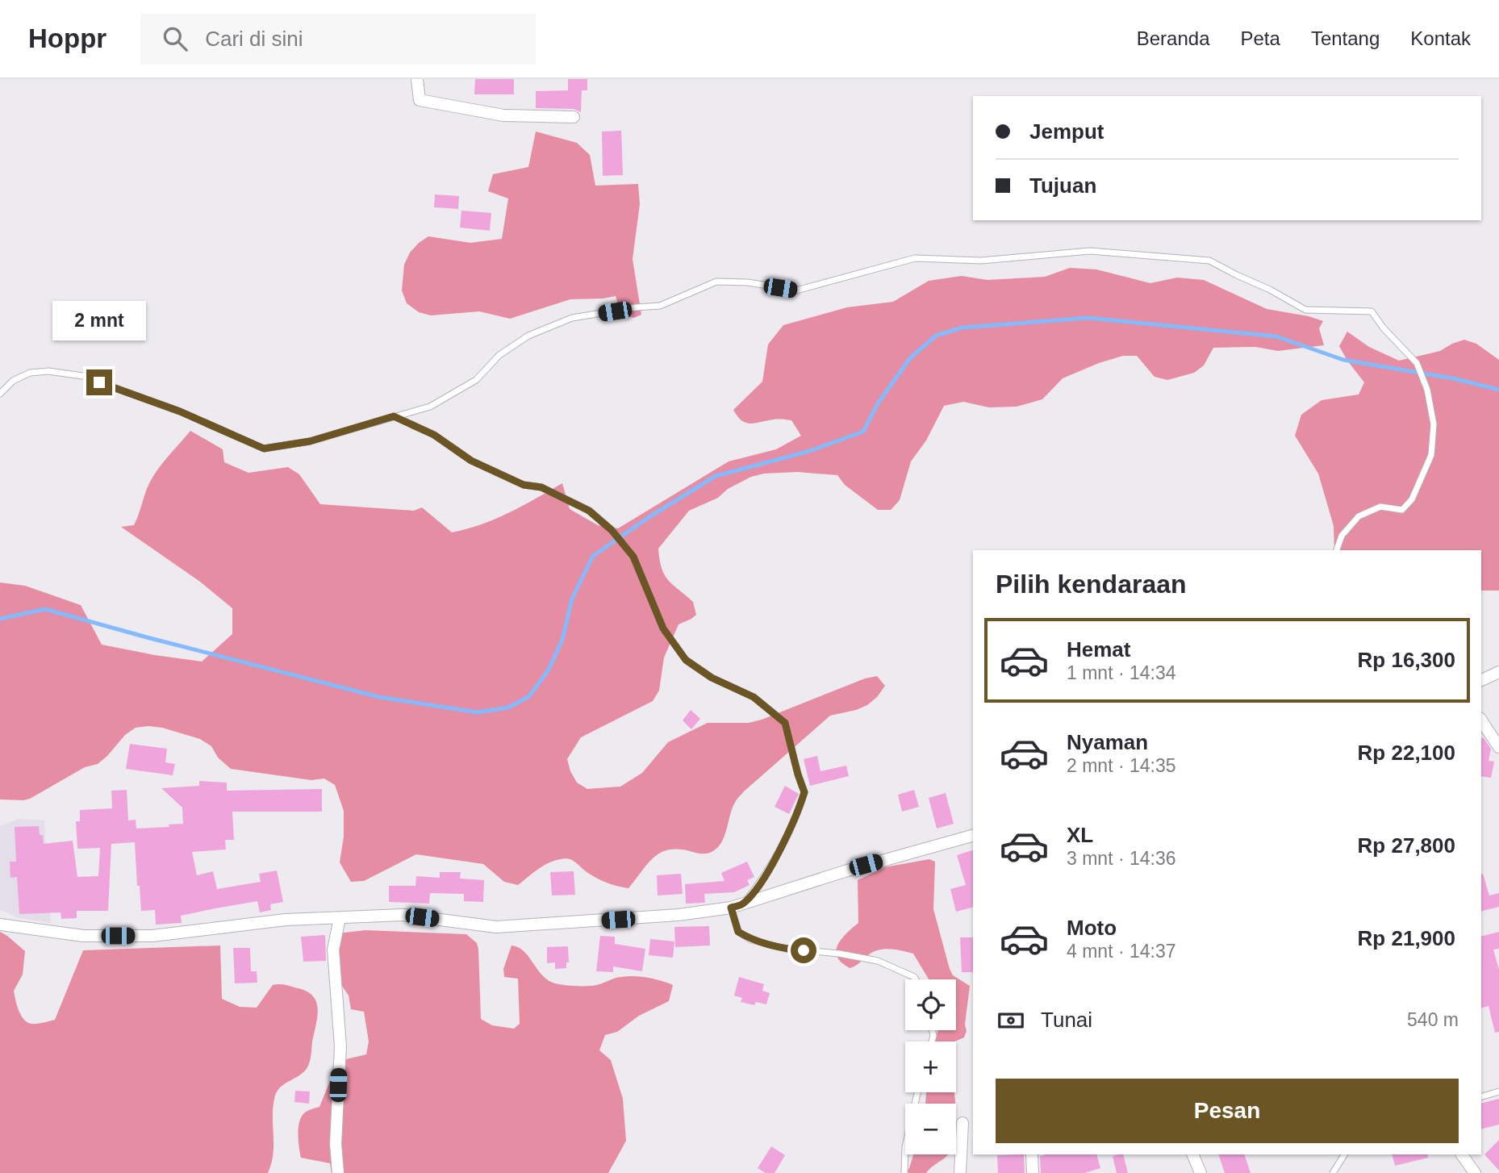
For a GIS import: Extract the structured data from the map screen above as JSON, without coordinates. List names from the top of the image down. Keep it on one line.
{"page":{"header":"Hoppr","search":"Cari di sini","nav":["Beranda","Peta","Tentang","Kontak"],"banner":["Jemput","Tujuan"],"bubble":"2 mnt","heading":"Pilih kendaraan","list":[{"name":"Hemat","note":"1 mnt · 14:34","value":"Rp 16,300"},{"name":"Nyaman","note":"2 mnt · 14:35","value":"Rp 22,100"},{"name":"XL","note":"3 mnt · 14:36","value":"Rp 27,800"},{"name":"Moto","note":"4 mnt · 14:37","value":"Rp 21,900"}],"map_buttons":["+","−"],"pay":["Tunai","540 m"],"buttons":"Pesan"}}
